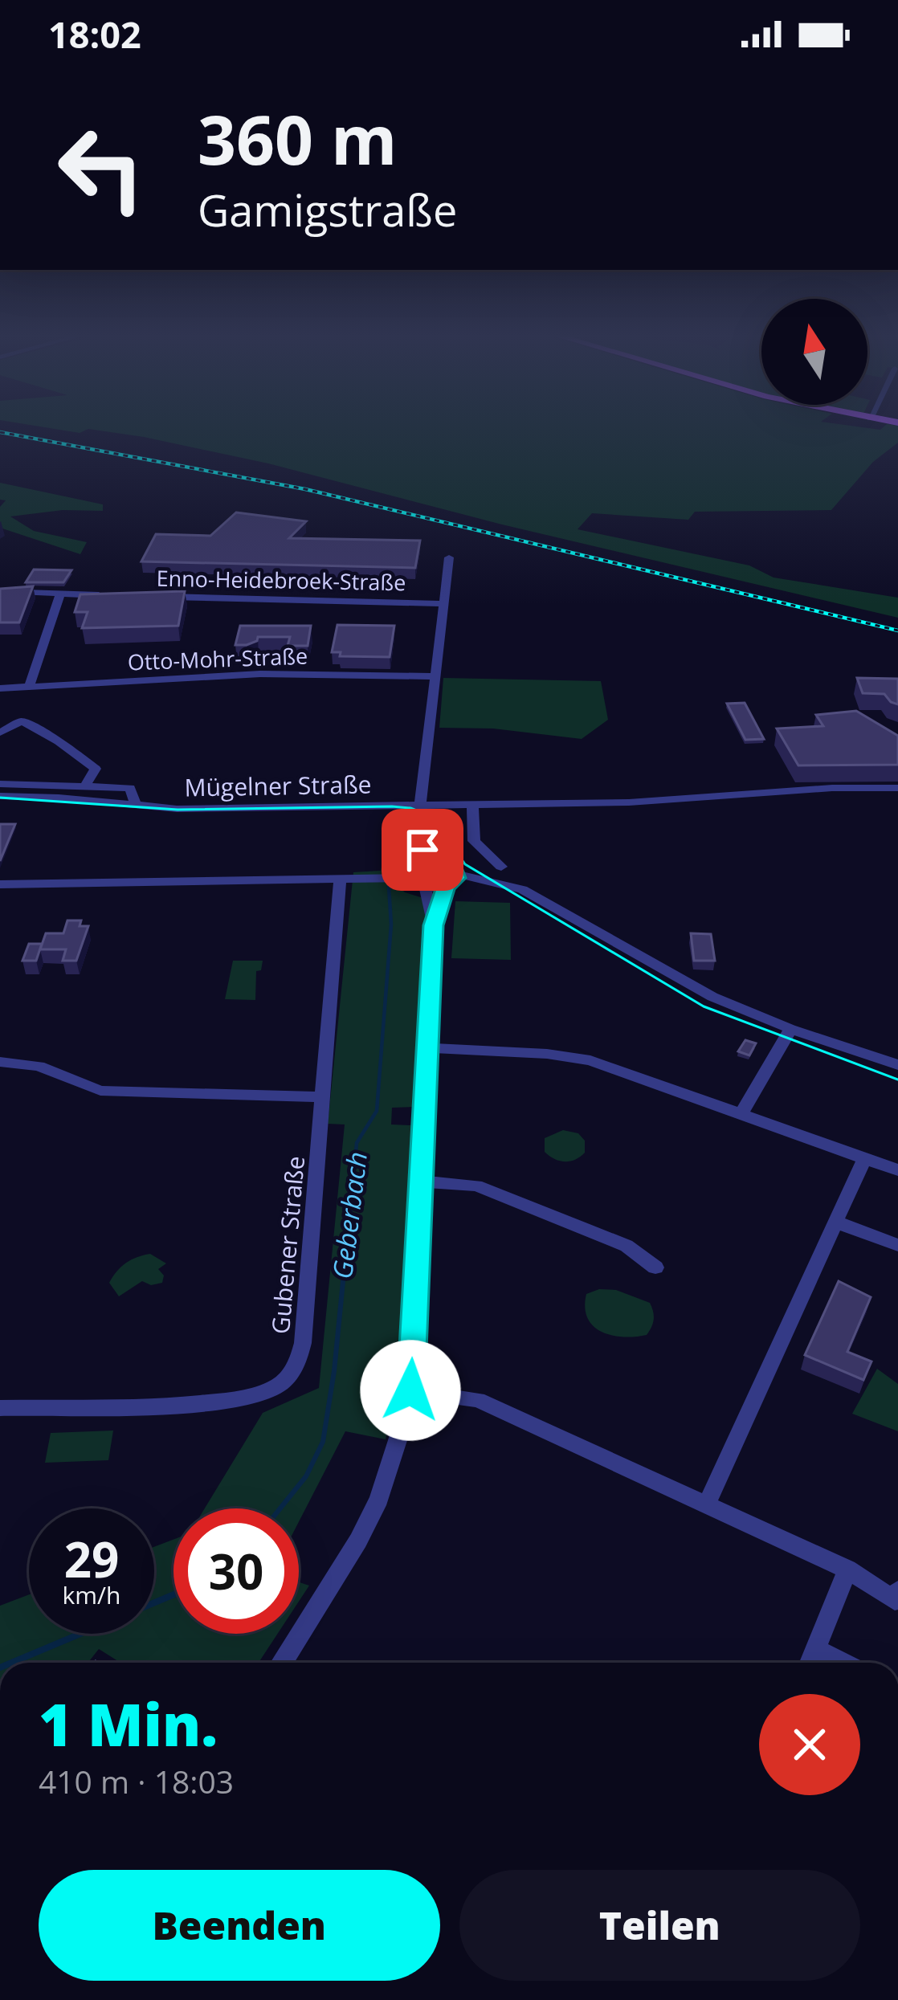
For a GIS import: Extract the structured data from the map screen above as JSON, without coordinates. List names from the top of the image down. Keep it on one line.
{"streets":{"street":["Enno-Heidebroek-Straße","Otto-Mohr-Straße","Mügelner Straße","Gubener Straße"]},"water":["Geberbach"],"north":"top","page":{"status":"18:02","turn":["360 m","Gamigstraße"],"speed":"29 km/h","limit":"30","heading":["1 Min.","410 m · 18:03"],"buttons":["Beenden","Teilen"]}}
